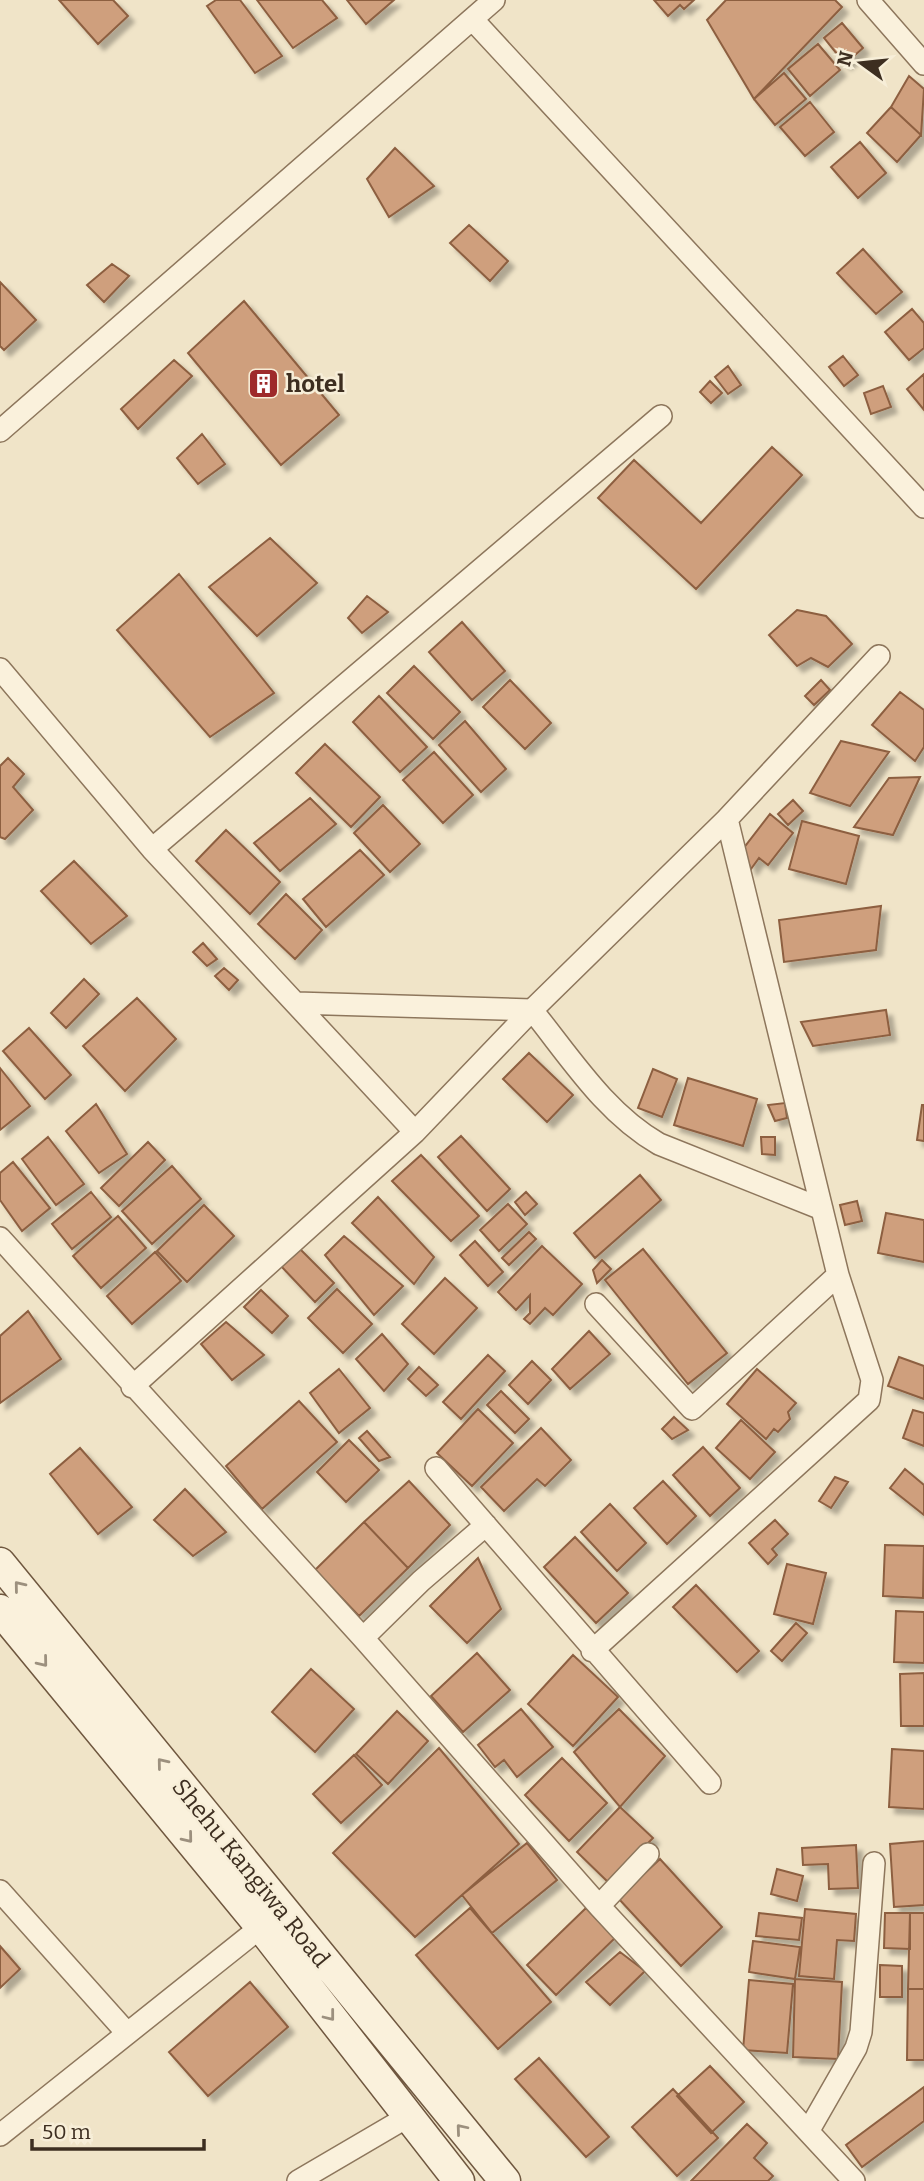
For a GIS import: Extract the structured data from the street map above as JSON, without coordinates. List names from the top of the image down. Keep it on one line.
{"streets":{"main road":["Shehu Kangiwa Road"]},"places":{"building":["hotel"]},"scale_bar":"50 m","north":"left"}
